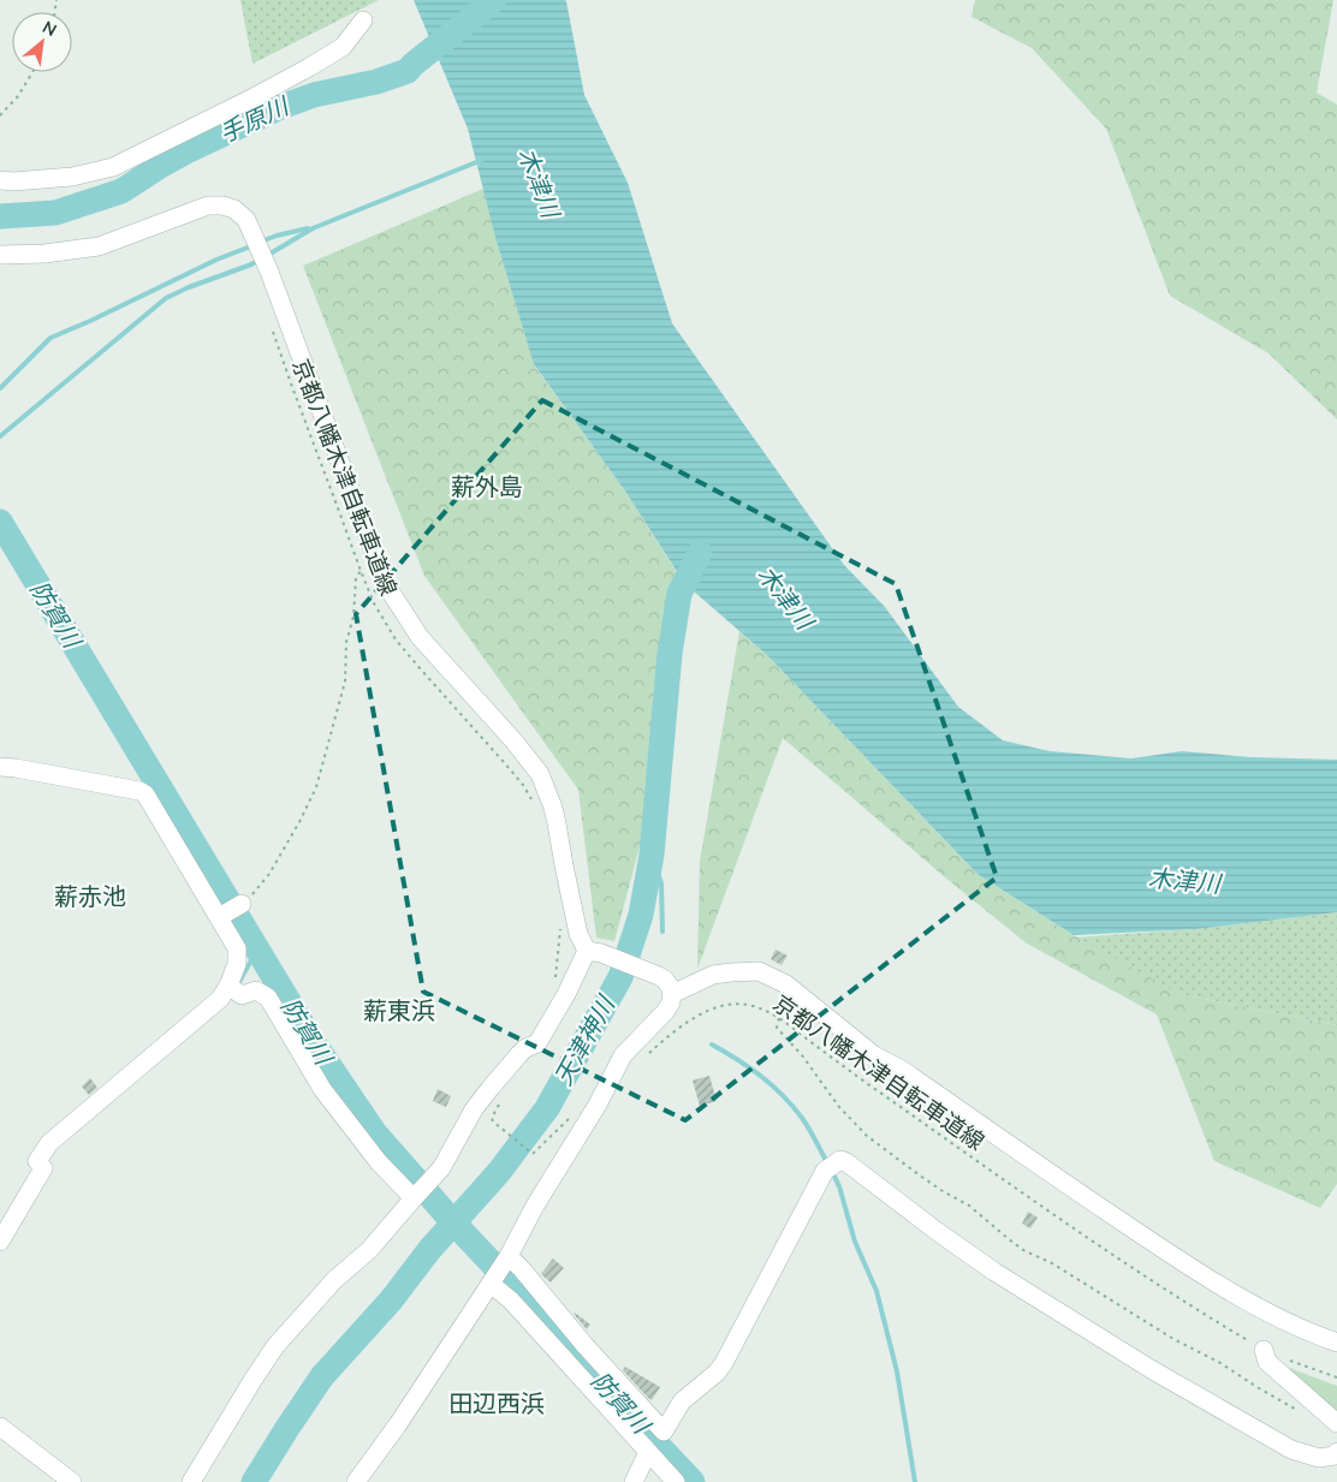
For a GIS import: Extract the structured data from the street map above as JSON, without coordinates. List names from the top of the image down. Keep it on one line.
{"streets":{"path":["京都八幡木津自転車道線"]},"districts":["薪外島","薪赤池","薪東浜","田辺西浜"],"water":["手原川","木津川","防賀川","天津神川"],"north":"top right"}
